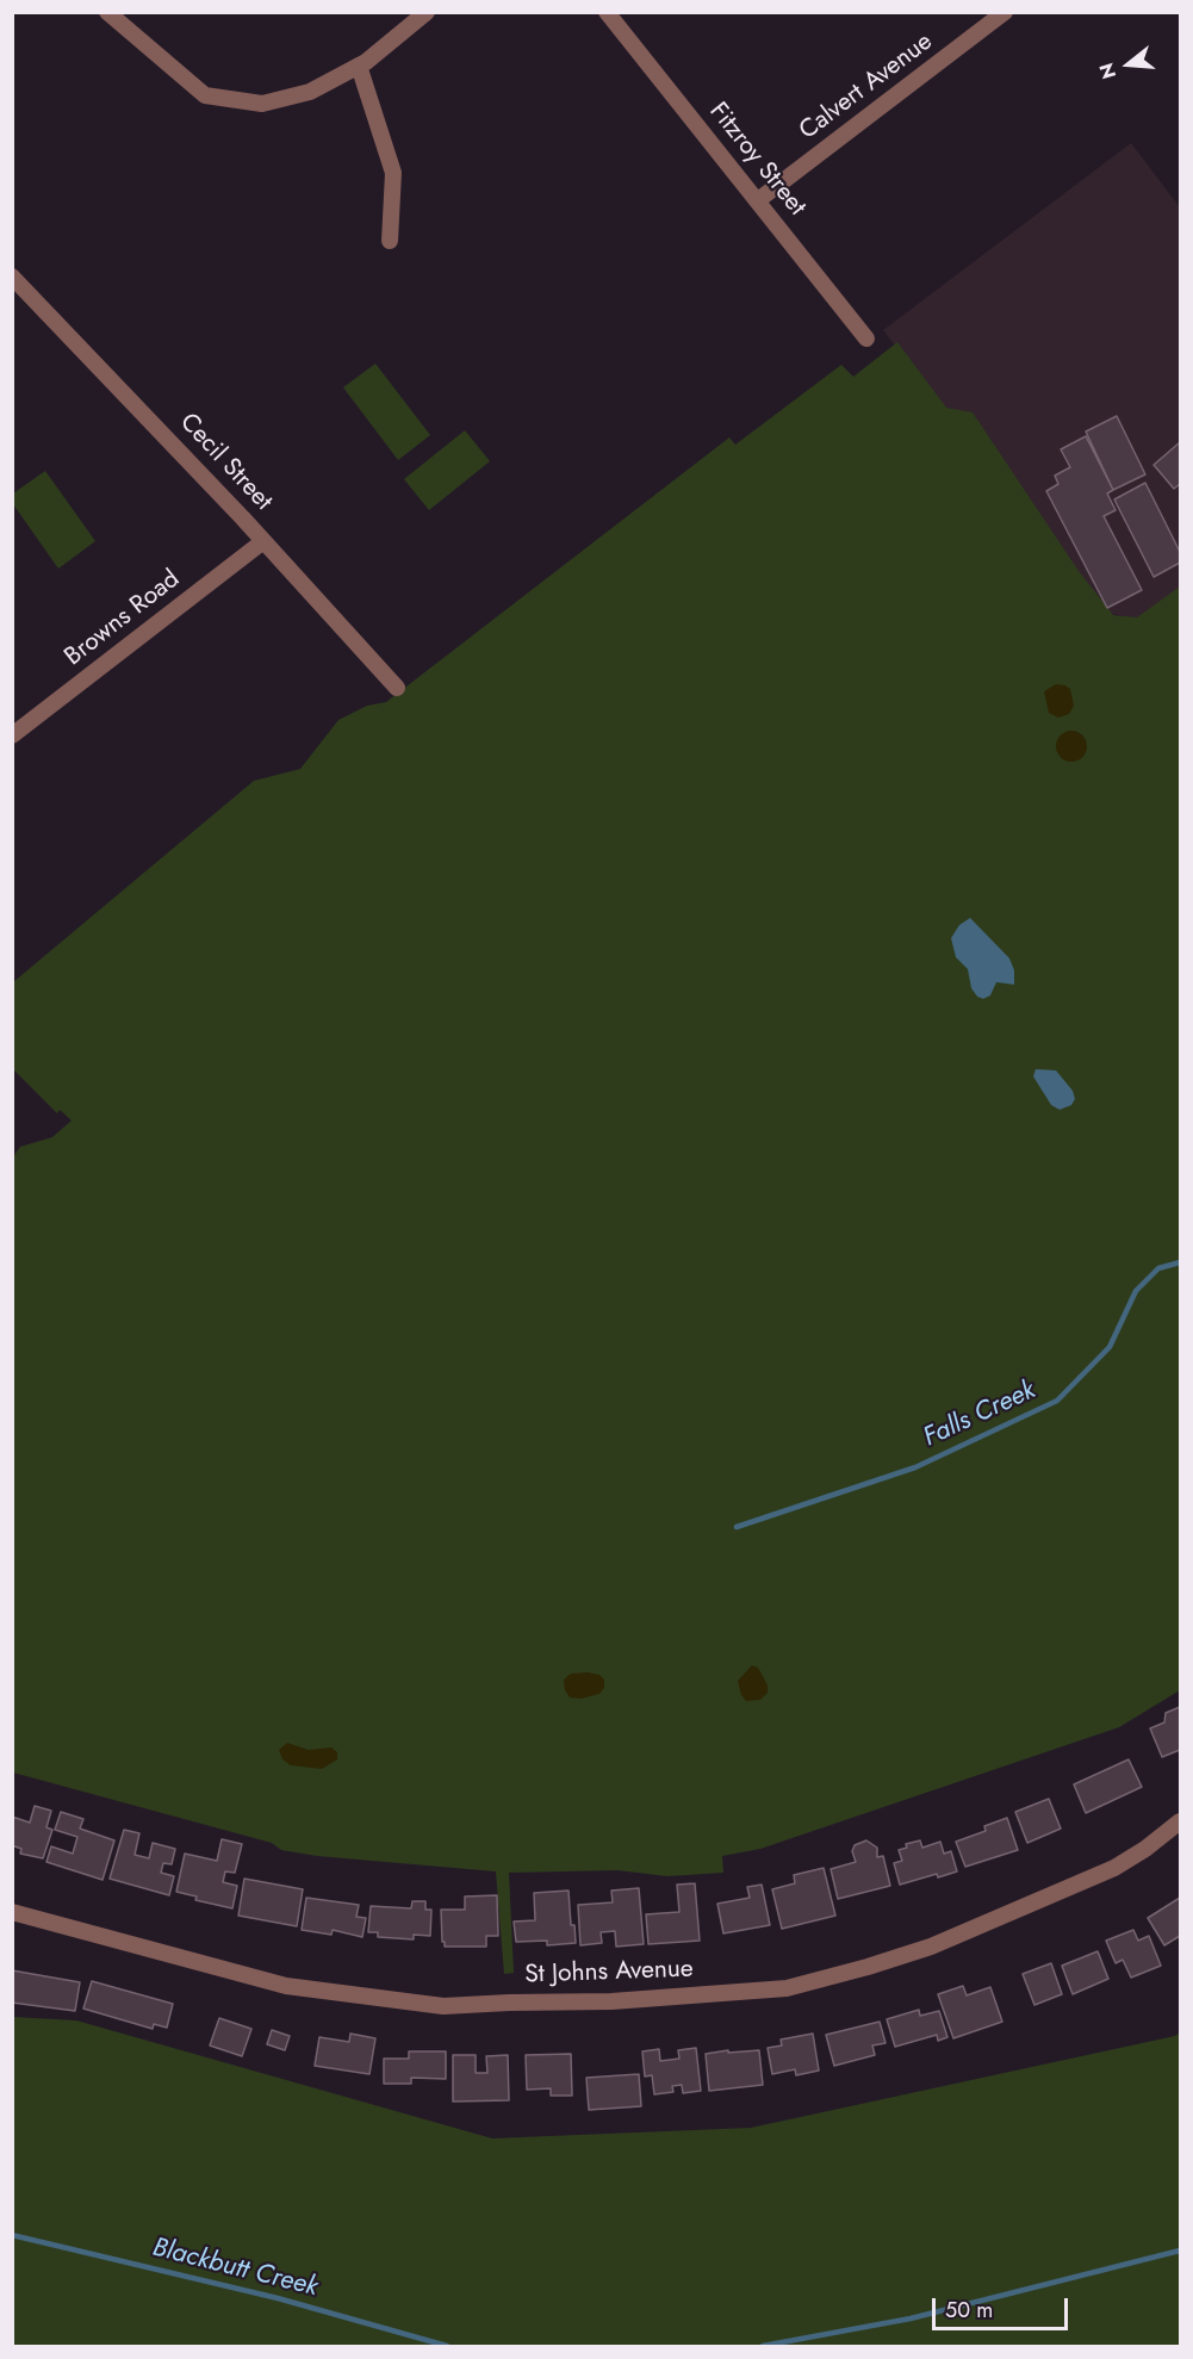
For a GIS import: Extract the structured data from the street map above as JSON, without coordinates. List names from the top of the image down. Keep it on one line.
{"streets":{"street":["Calvert Avenue","Fitzroy Street","Cecil Street","Browns Road","St Johns Avenue"]},"crossings":[["Calvert Avenue","Fitzroy Street"],["Cecil Street","Browns Road"]],"water":["Falls Creek","Blackbutt Creek"],"scale_bar":"50 m","north":"left"}
